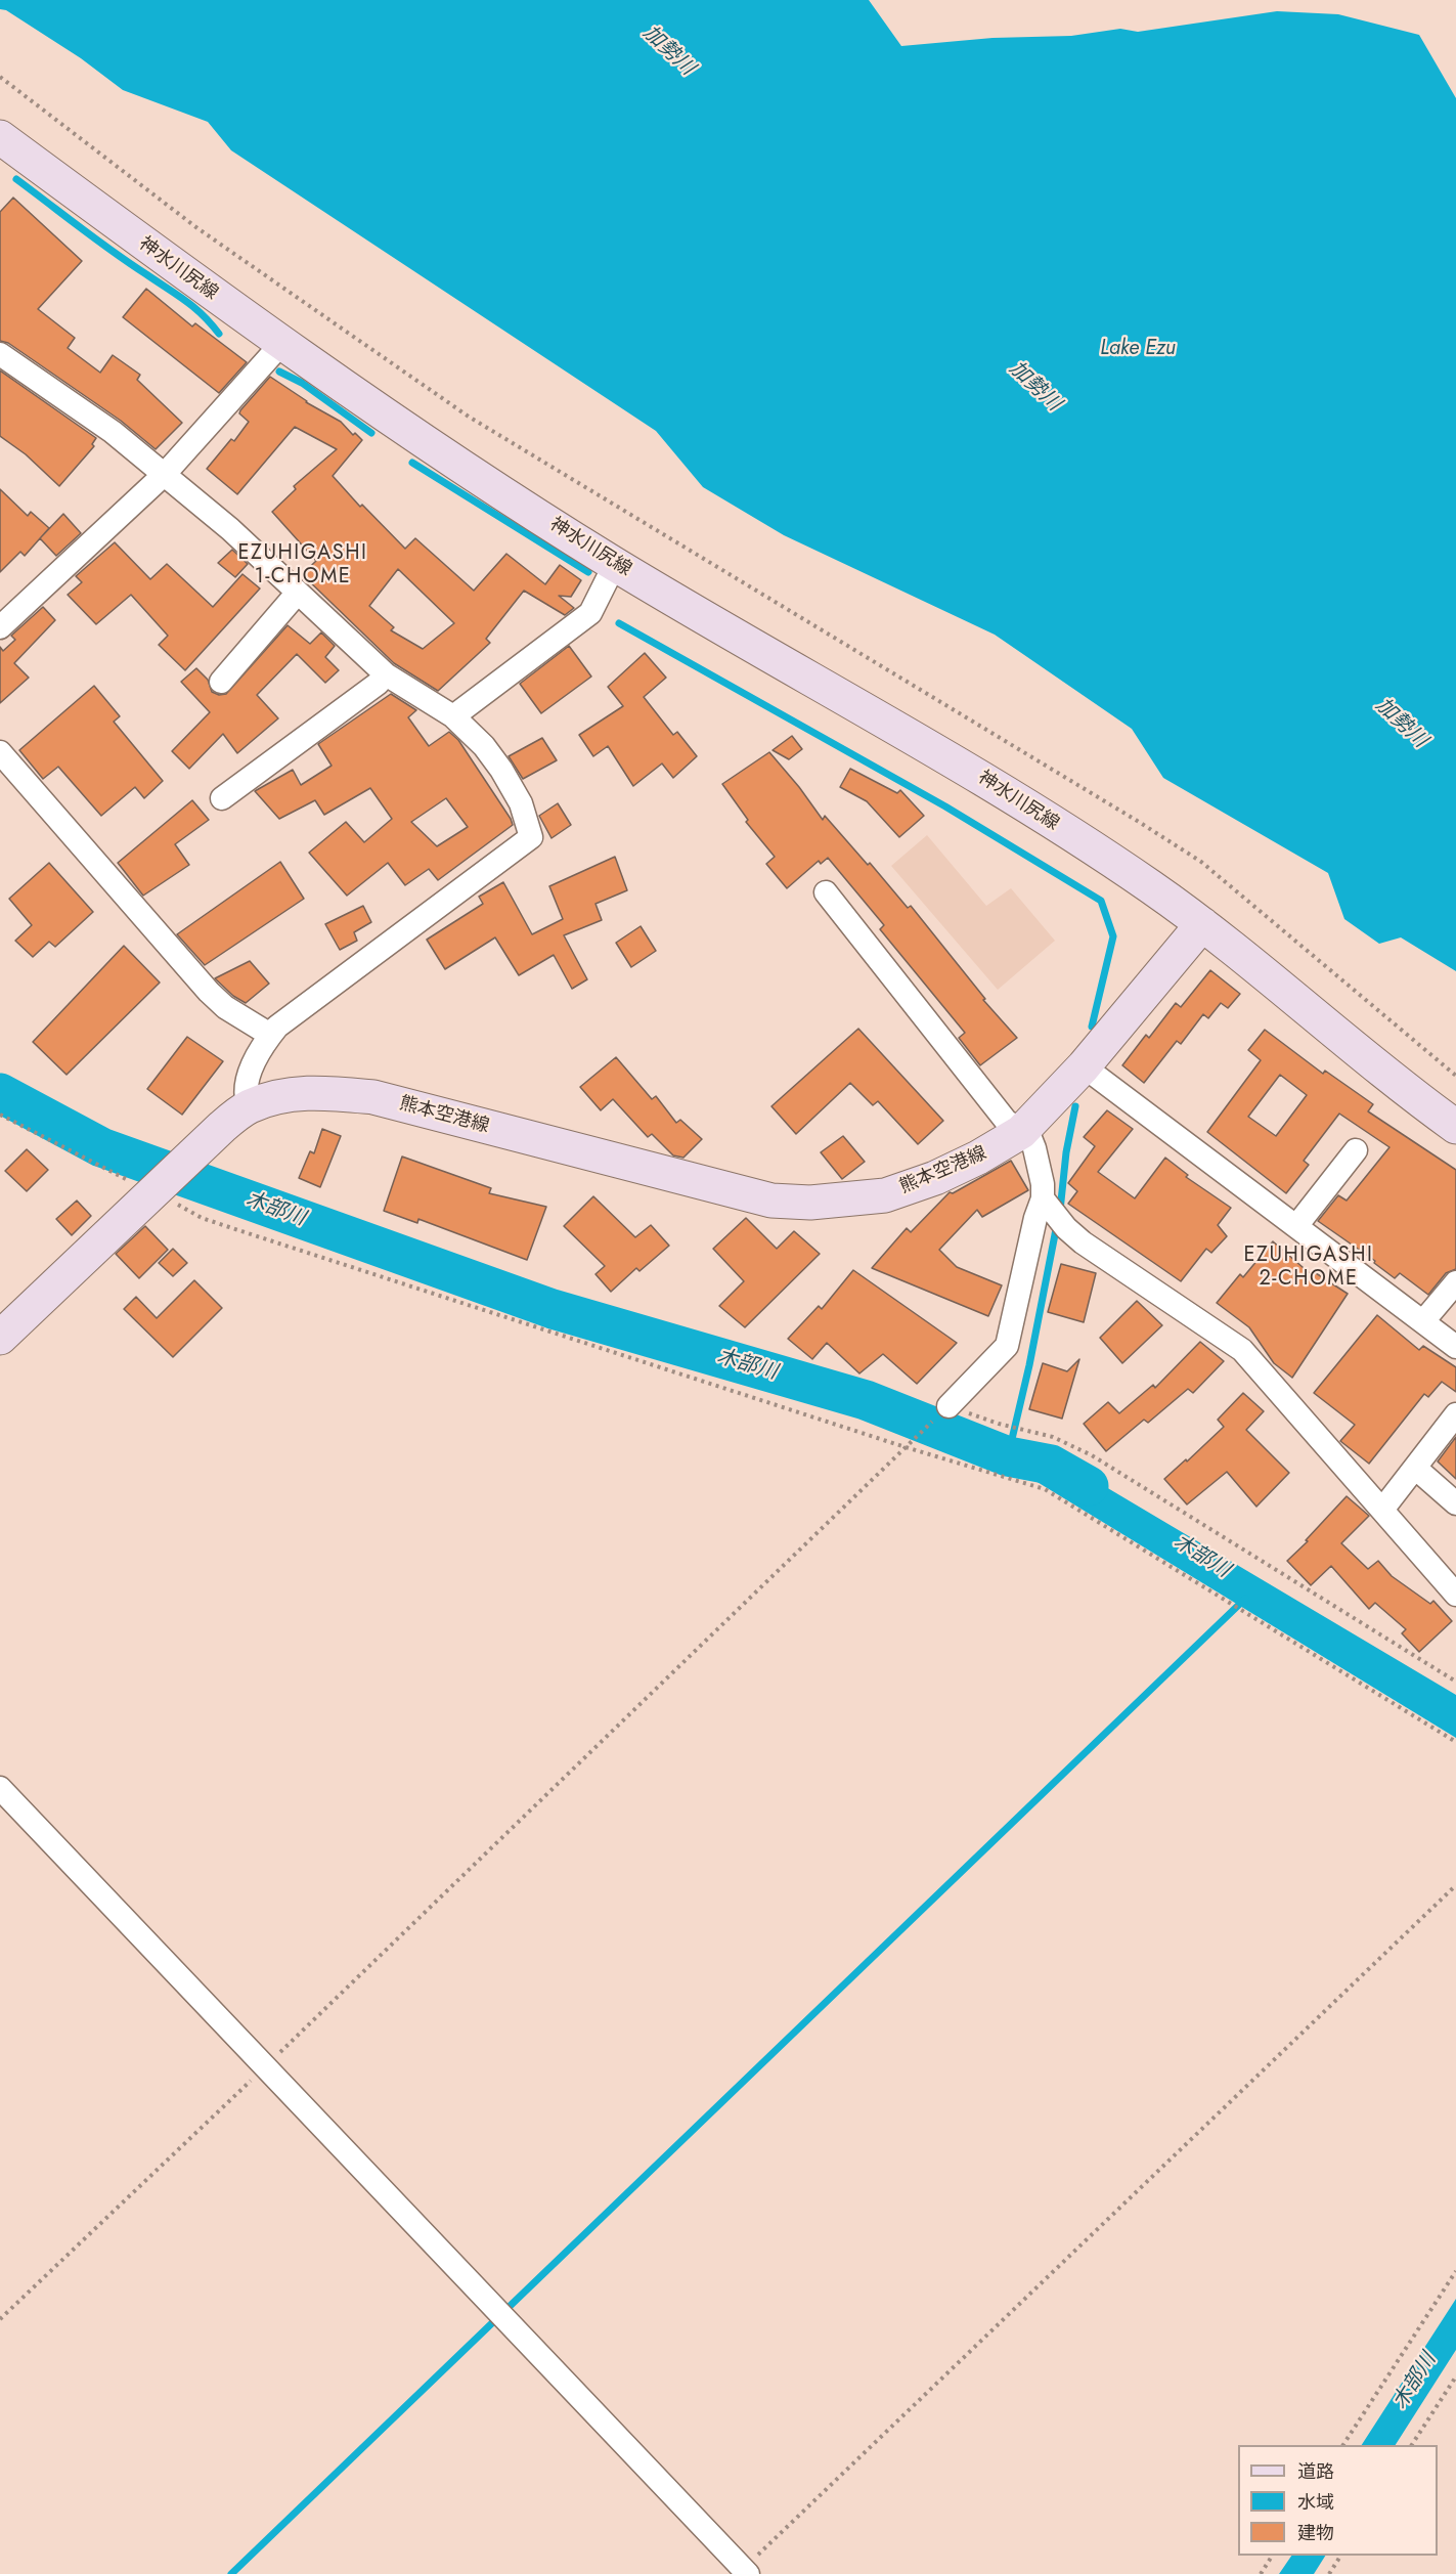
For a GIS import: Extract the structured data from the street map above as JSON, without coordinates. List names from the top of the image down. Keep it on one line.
{"streets":{"main road":["神水川尻線","熊本空港線"]},"crossings":[["神水川尻線","熊本空港線"]],"districts":["EZUHIGASHI 1-CHOME","EZUHIGASHI 2-CHOME"],"water":["加勢川","Lake Ezu","木部川"],"legend":["道路","水域","建物"]}
